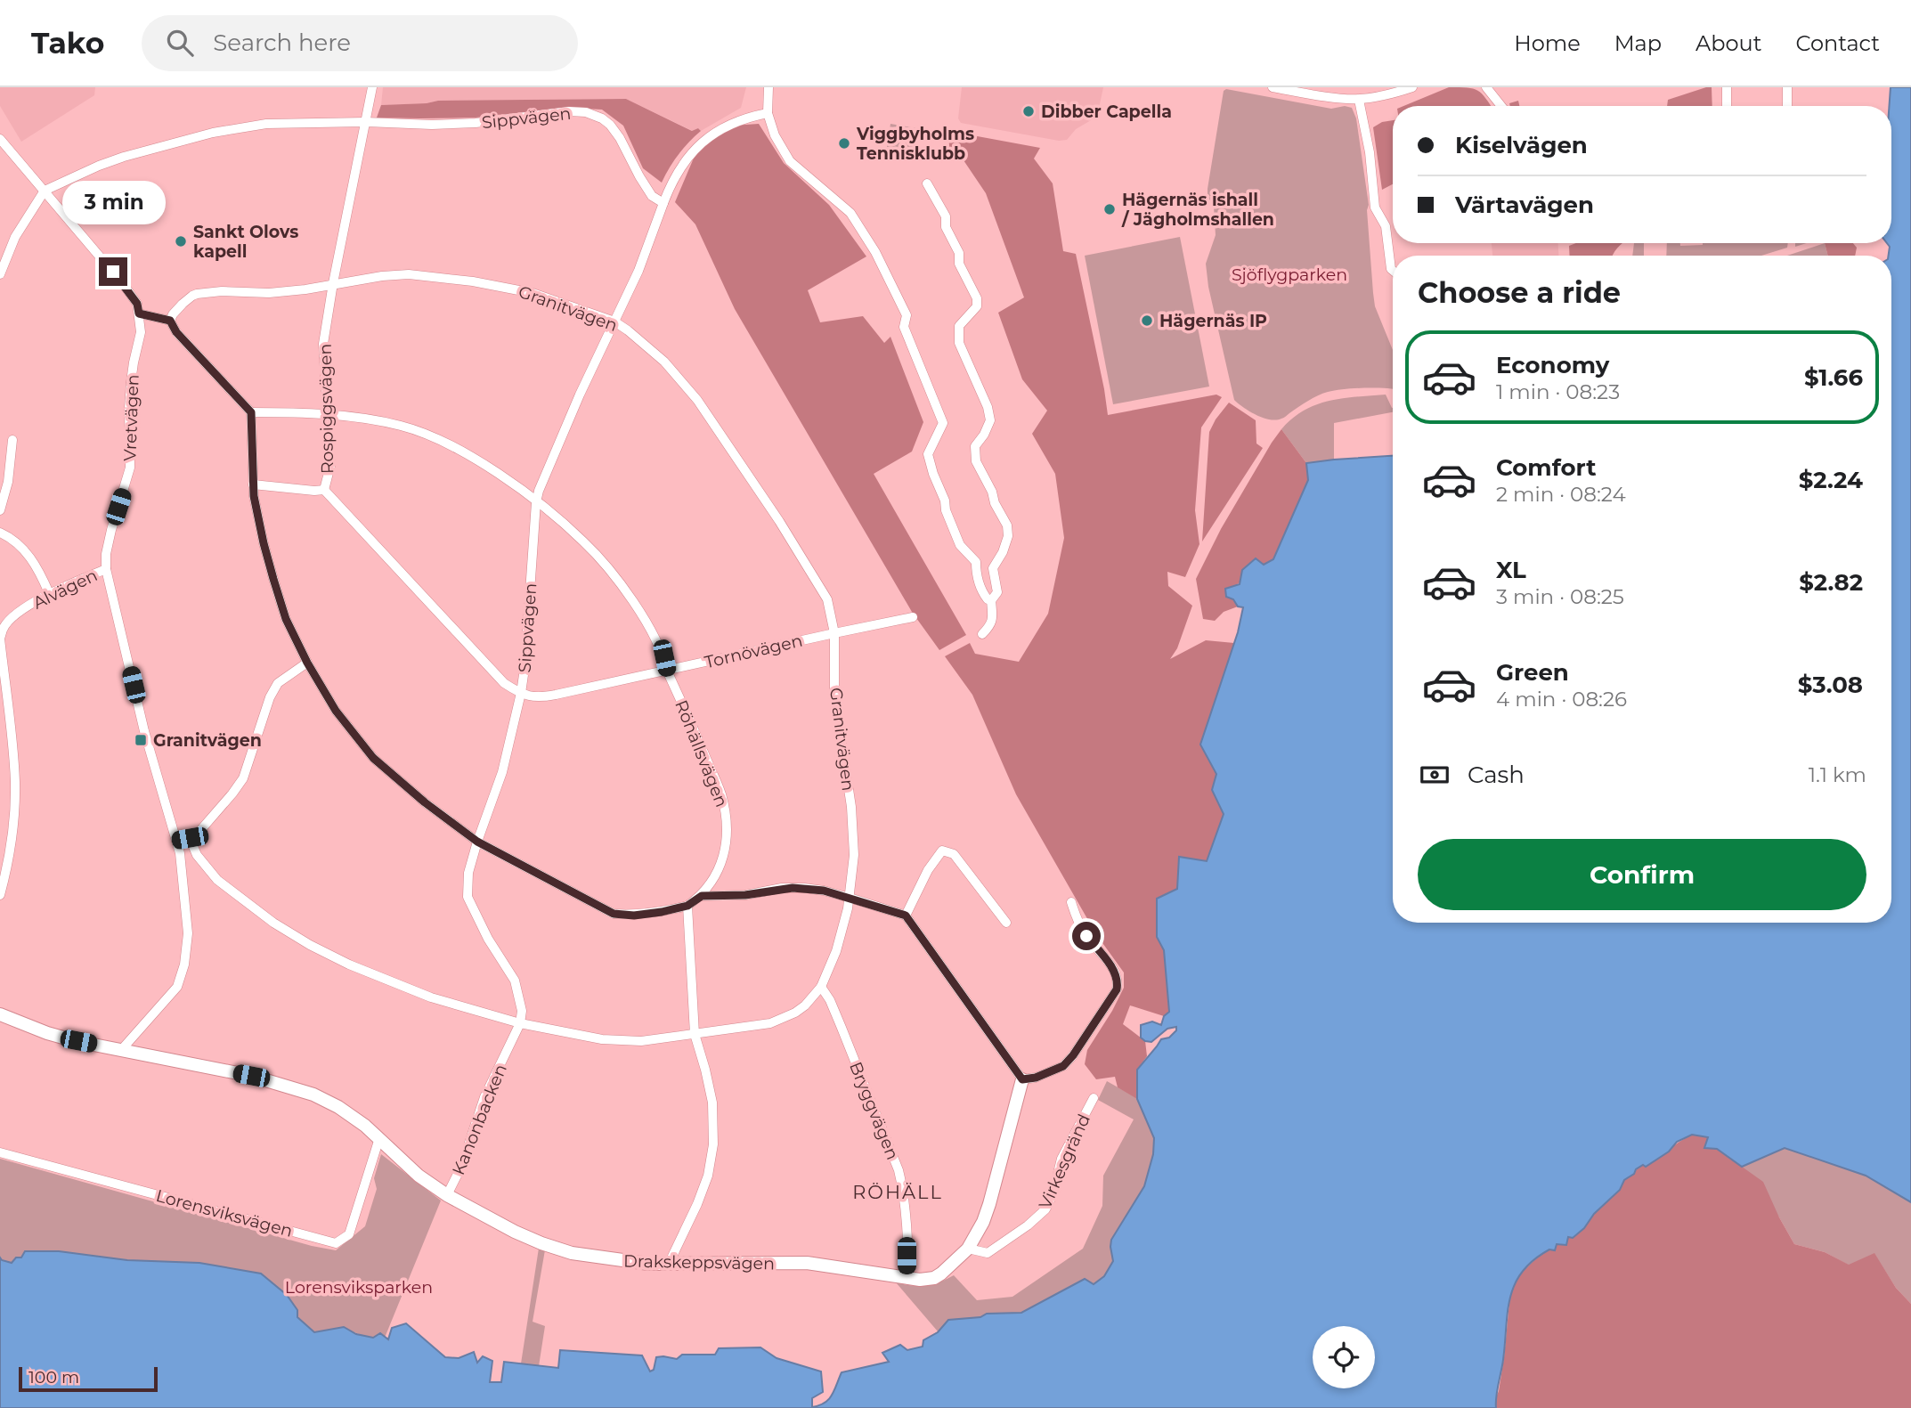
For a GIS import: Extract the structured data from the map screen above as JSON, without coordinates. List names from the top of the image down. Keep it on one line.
{"streets":{"street":["Sippvägen","Granitvägen","Rospiggsvägen","Vretvägen","Alvägen","Tornövägen","Röhällsvägen","Bryggvägen","Kanonbacken","Virkesgränd","Lorensviksvägen","Drakskeppsvägen"]},"crossings":[["Sippvägen","Granitvägen"],["Sippvägen","Rospiggsvägen"],["Sippvägen","Tornövägen"],["Sippvägen","Röhällsvägen"],["Sippvägen","Kanonbacken"],["Granitvägen","Rospiggsvägen"],["Granitvägen","Tornövägen"],["Granitvägen","Bryggvägen"],["Granitvägen","Kanonbacken"],["Rospiggsvägen","Tornövägen"],["Rospiggsvägen","Röhällsvägen"],["Rospiggsvägen","Kanonbacken"],["Vretvägen","Alvägen"],["Vretvägen","Drakskeppsvägen"],["Tornövägen","Röhällsvägen"],["Tornövägen","Kanonbacken"],["Bryggvägen","Drakskeppsvägen"],["Kanonbacken","Drakskeppsvägen"],["Virkesgränd","Drakskeppsvägen"],["Lorensviksvägen","Drakskeppsvägen"]],"districts":["RÖHÄLL"],"parks":["Sjöflygparken","Lorensviksparken"],"places":{"other":["Dibber Capella","Viggbyholms Tennisklubb","Hägernäs ishall / Jägholmshallen","Sankt Olovs kapell","Hägernäs IP"],"transit":["Granitvägen"]},"scale_bar":"100 m","page":{"header":"Tako","search":"Search here","nav":["Home","Map","About","Contact"],"banner":["Kiselvägen","Värtavägen"],"bubble":"3 min","heading":"Choose a ride","list":[{"name":"Economy","note":"1 min · 08:23","value":"$1.66"},{"name":"Comfort","note":"2 min · 08:24","value":"$2.24"},{"name":"XL","note":"3 min · 08:25","value":"$2.82"},{"name":"Green","note":"4 min · 08:26","value":"$3.08"}],"pay":["Cash","1.1 km"],"buttons":"Confirm","scale":"100 m"}}
